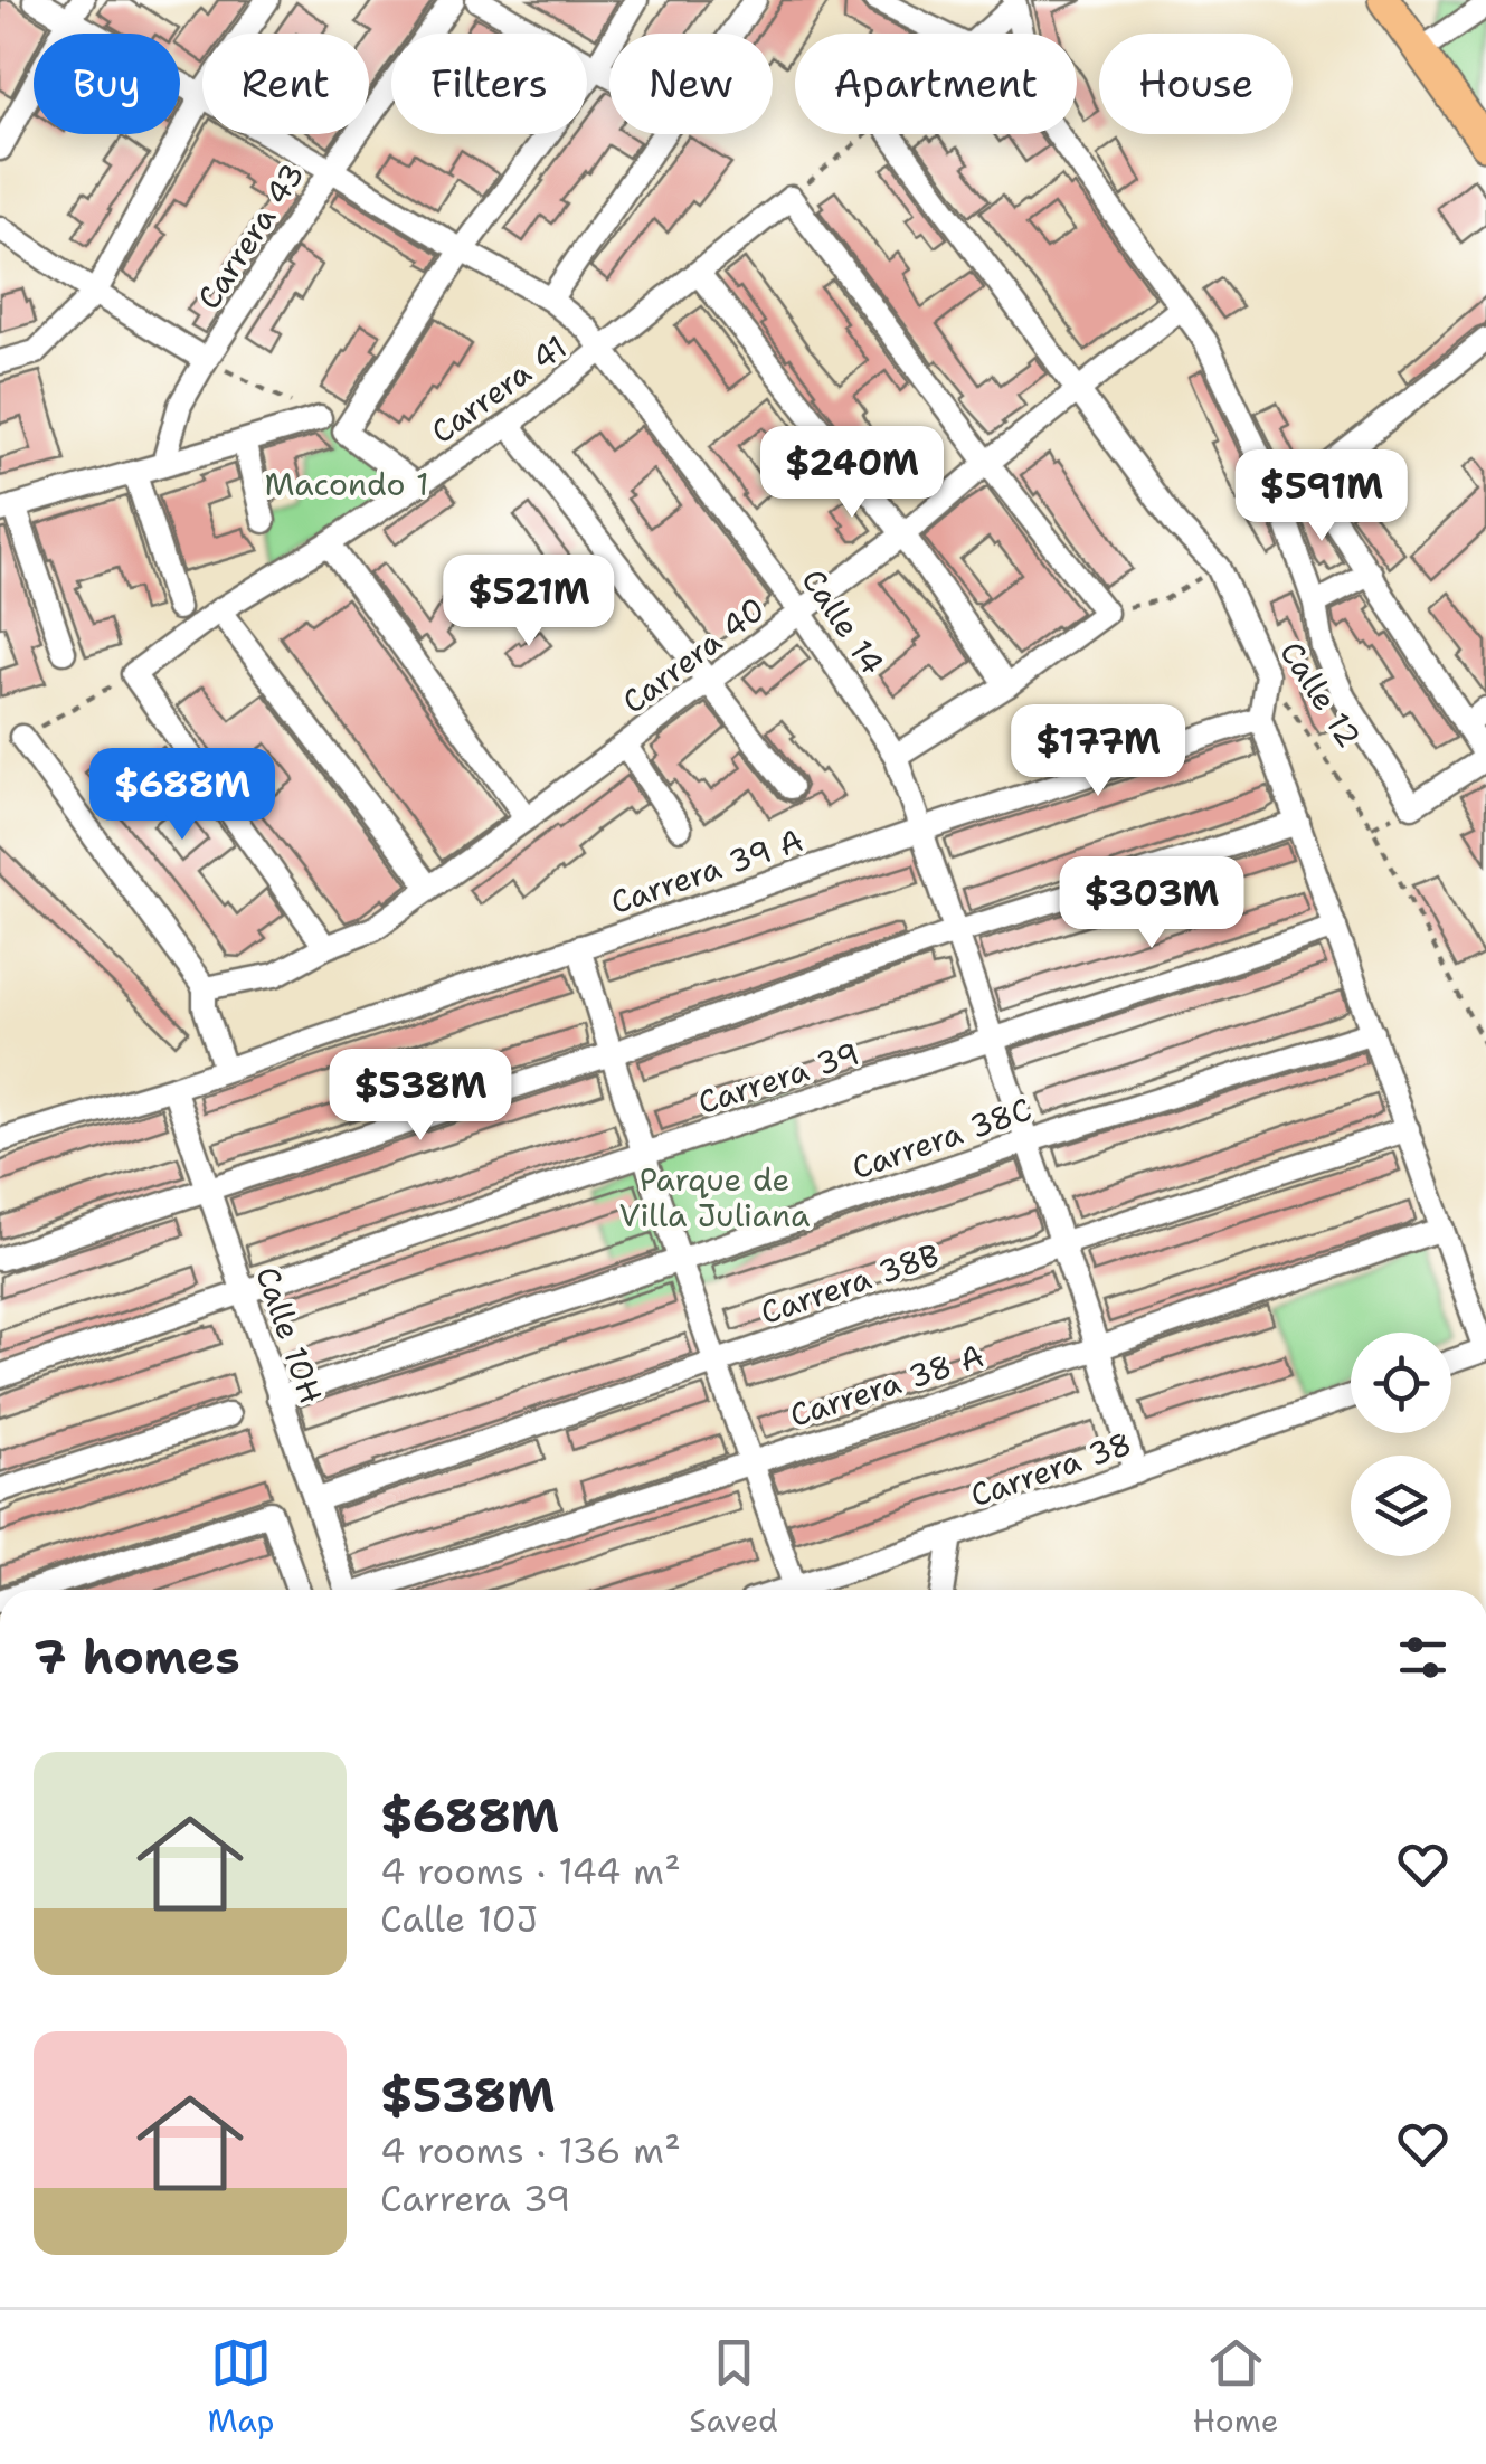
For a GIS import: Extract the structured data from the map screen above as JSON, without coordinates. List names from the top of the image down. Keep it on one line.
{"streets":{"street":["Carrera 43","Carrera 41","Calle 14","Carrera 40","Calle 12","Carrera 39 A","Carrera 39","Carrera 38C","Carrera 38B","Calle 10H","Carrera 38 A","Carrera 38"]},"crossings":[["Carrera 43","Calle 14"],["Carrera 41","Calle 14"],["Carrera 41","Carrera 40"],["Calle 14","Carrera 40"],["Calle 14","Carrera 39 A"],["Calle 14","Carrera 39"],["Calle 14","Carrera 38C"],["Calle 14","Carrera 38B"],["Calle 14","Carrera 38 A"],["Calle 14","Carrera 38"],["Carrera 40","Calle 12"],["Carrera 39 A","Calle 10H"],["Carrera 39","Calle 10H"],["Carrera 38C","Calle 10H"],["Carrera 38B","Calle 10H"]],"parks":["Macondo 1","Parque de Villa Juliana"],"page":{"chip":["Buy","Rent","Filters","New","Apartment","House"],"price":["$240M","$591M","$521M","$177M","$688M","$303M","$538M"],"heading":"7 homes","list":[{"name":"$688M","note":"4 rooms · 144 m² · Calle 10J"},{"name":"$538M","note":"4 rooms · 136 m² · Carrera 39"}],"tabs":["Map","Saved","Home"]}}
